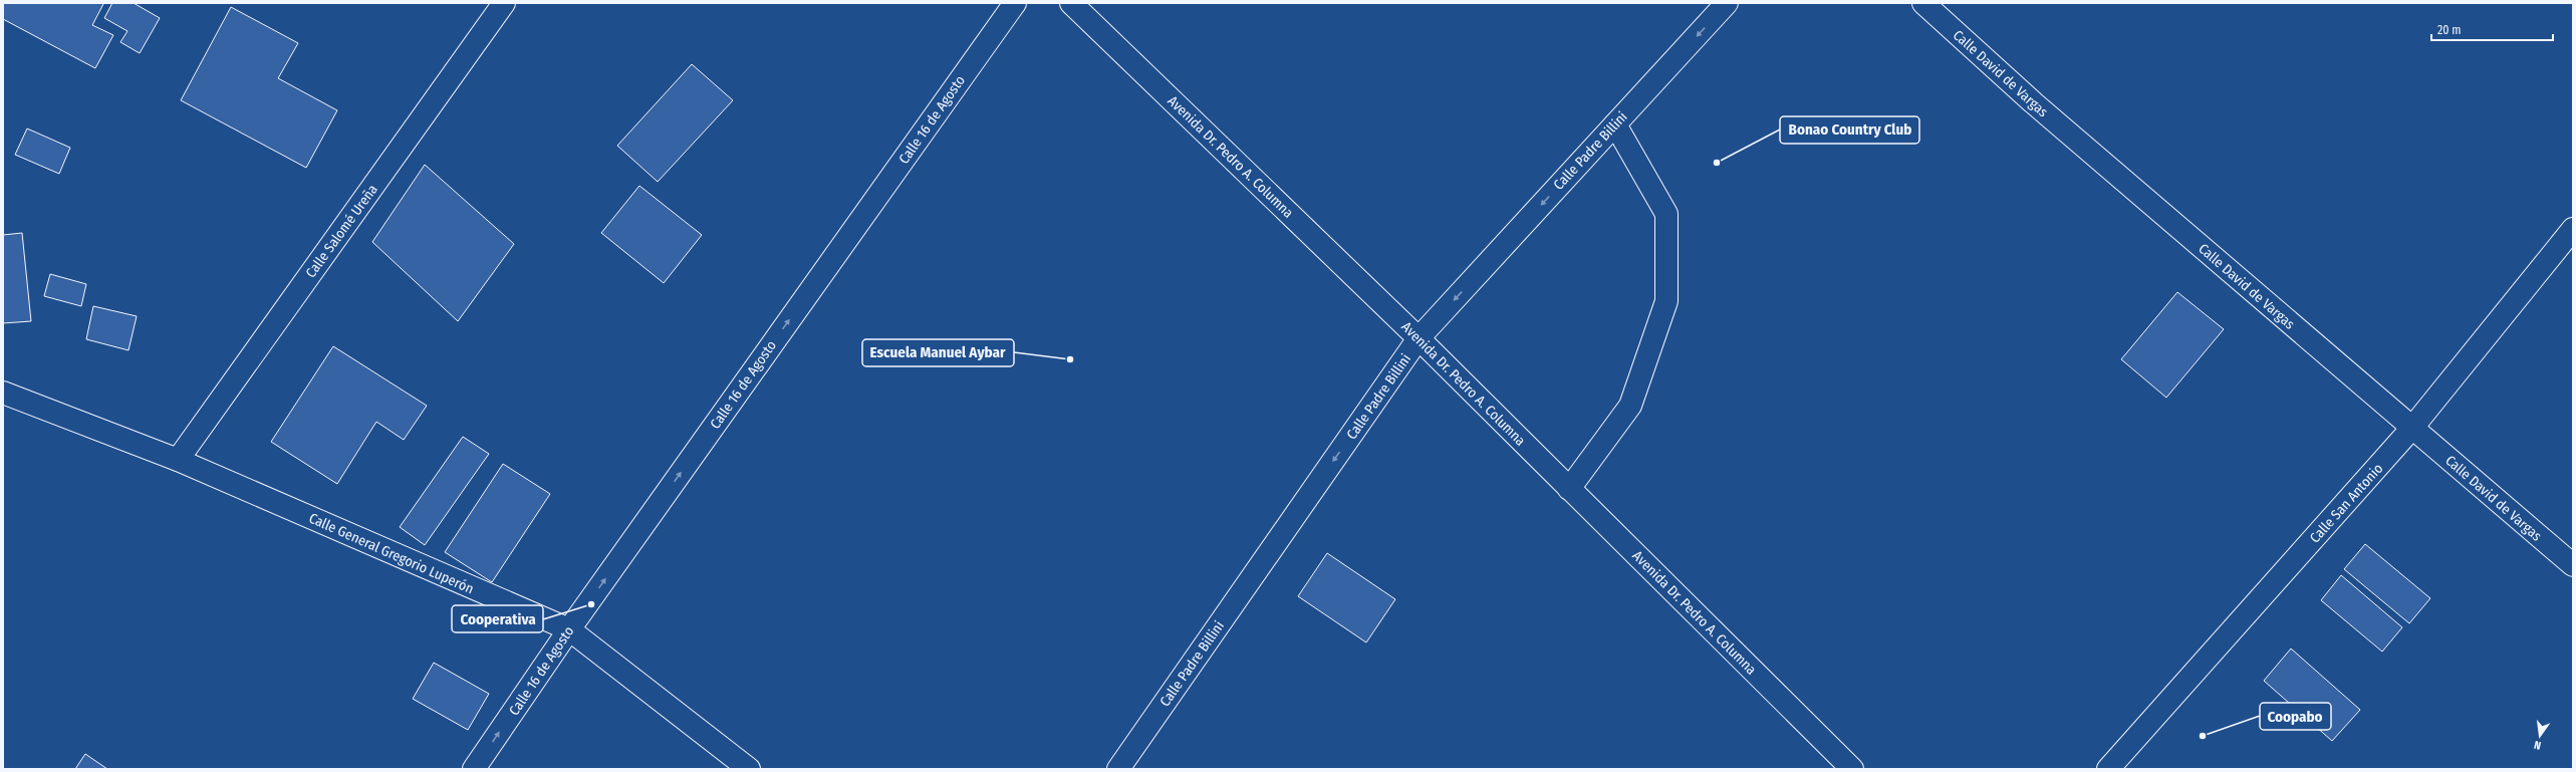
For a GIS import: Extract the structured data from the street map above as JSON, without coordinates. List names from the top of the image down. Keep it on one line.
{"streets":{"street":["Calle David de Vargas","Calle 16 de Agosto","Calle Padre Billini","Avenida Dr. Pedro A. Columna","Calle Salomé Ureña","Calle San Antonio","Calle General Gregorio Luperón"]},"crossings":[["Calle David de Vargas","Calle San Antonio"],["Calle 16 de Agosto","Calle General Gregorio Luperón"],["Calle Padre Billini","Avenida Dr. Pedro A. Columna"],["Calle Salomé Ureña","Calle General Gregorio Luperón"]],"one_way":["Calle 16 de Agosto","Calle Padre Billini"],"places":["Bonao Country Club","Escuela Manuel Aybar","Cooperativa","Coopabo"],"scale_bar":"20 m","north":"bottom"}
